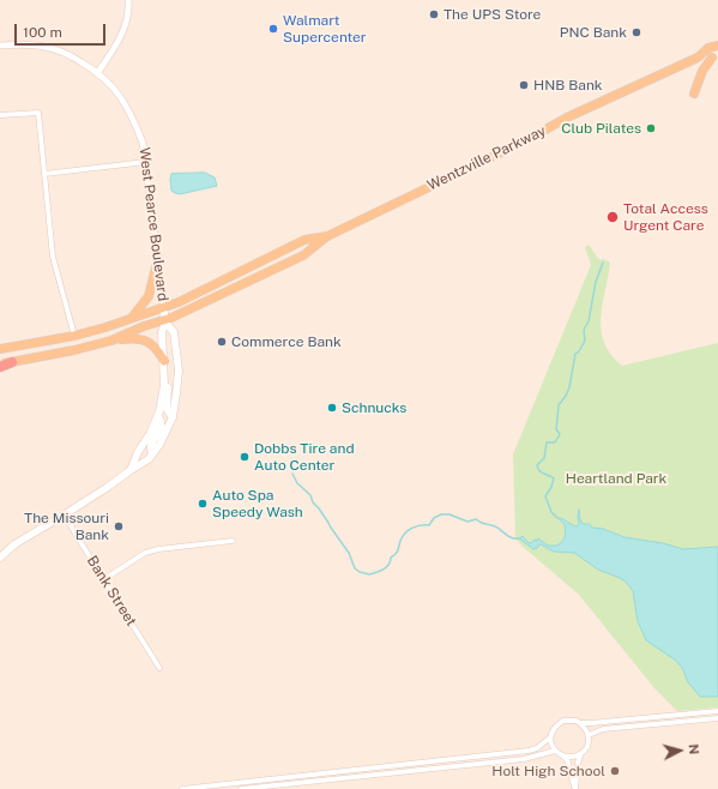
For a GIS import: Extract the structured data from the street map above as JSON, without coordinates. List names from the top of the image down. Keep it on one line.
{"streets":{"main road":["Wentzville Parkway","West Pearce Boulevard"],"street":["Bank Street"]},"crossings":[["Wentzville Parkway","West Pearce Boulevard"],["West Pearce Boulevard","Bank Street"]],"parks":["Heartland Park"],"places":["The UPS Store","Walmart Supercenter","PNC Bank","HNB Bank","Club Pilates","Total Access Urgent Care","Commerce Bank","Schnucks","Dobbs Tire and Auto Center","Auto Spa Speedy Wash","The Missouri Bank","Holt High School"],"scale_bar":"100 m","north":"right"}
